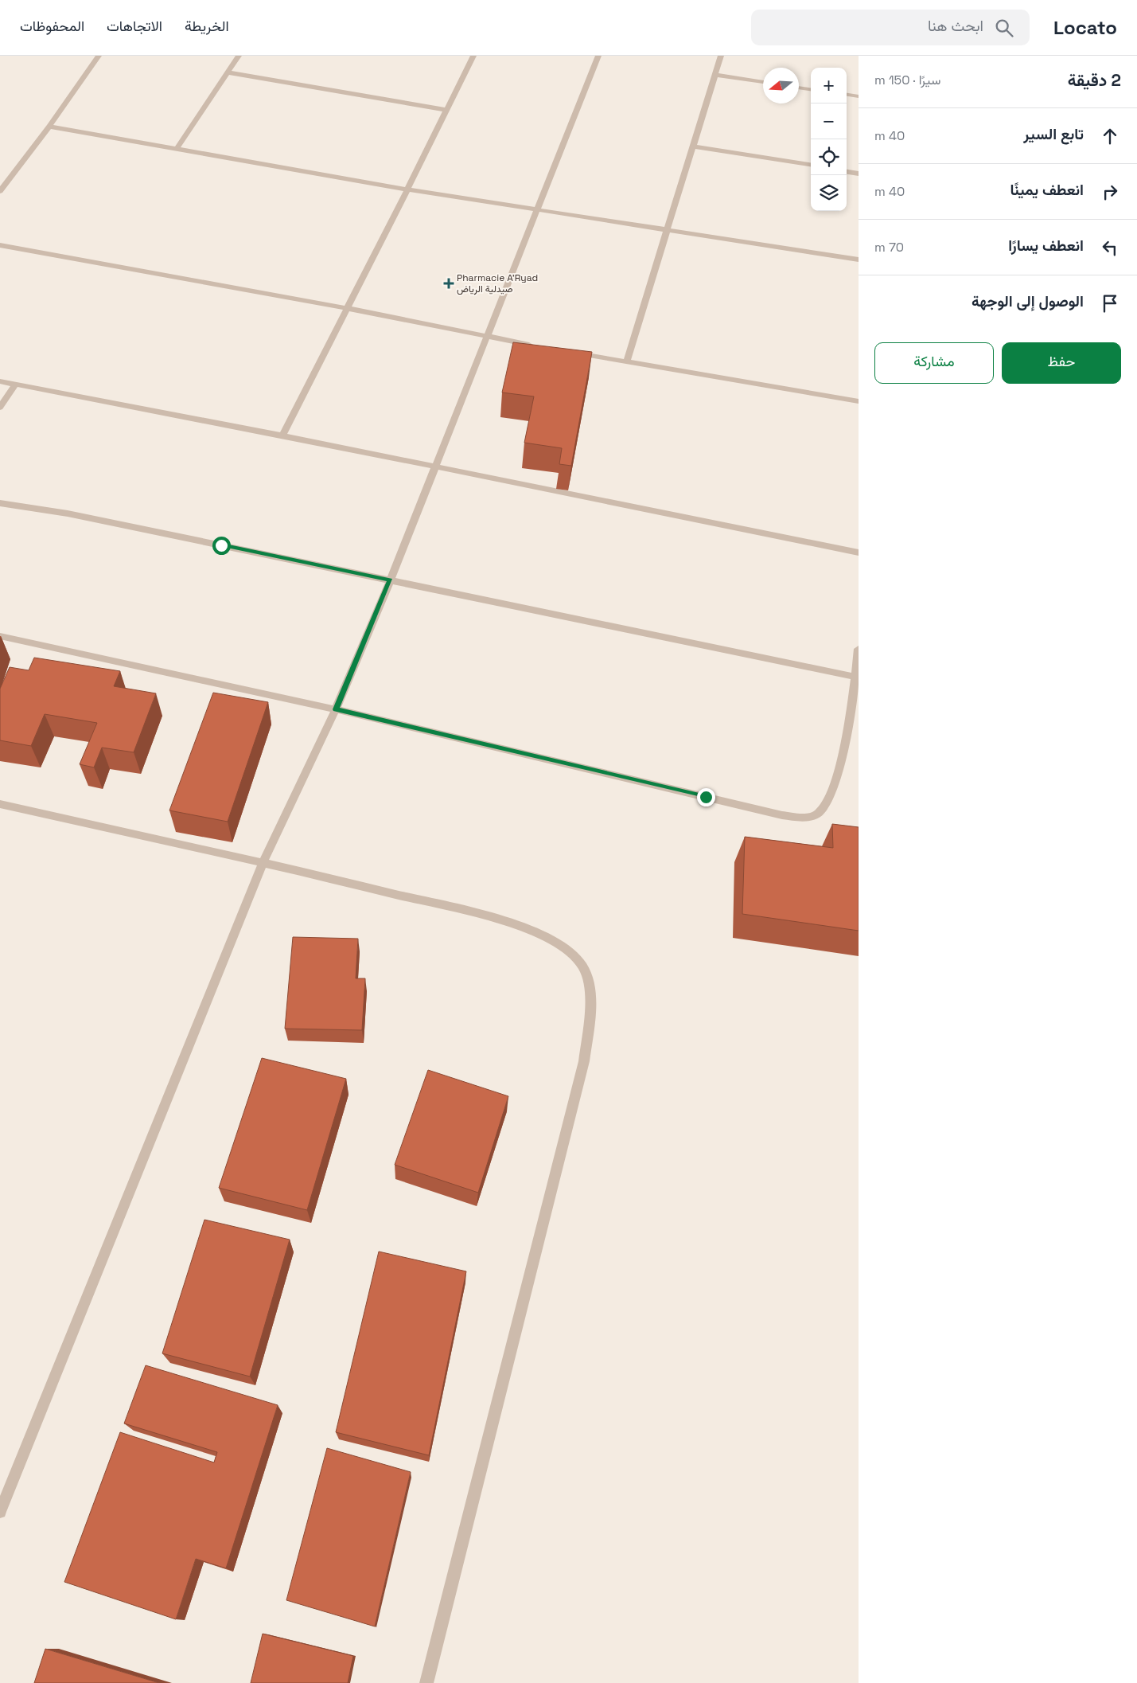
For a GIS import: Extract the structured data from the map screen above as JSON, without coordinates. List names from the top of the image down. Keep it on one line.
{"places":{"health":["Pharmacie A'Ryad صيدلية الرياض"]},"north":"left","page":{"header":"Locato","search":"ابحث هنا","nav":["الخريطة","الاتجاهات","المحفوظات"],"heading":["2 دقيقة","سيرًا · 150 m"],"map_buttons":["+","−"],"list":[["تابع السير","40 m"],["انعطف يمينًا","40 m"],["انعطف يسارًا","70 m"],"الوصول إلى الوجهة"],"buttons":["حفظ","مشاركة"]}}
